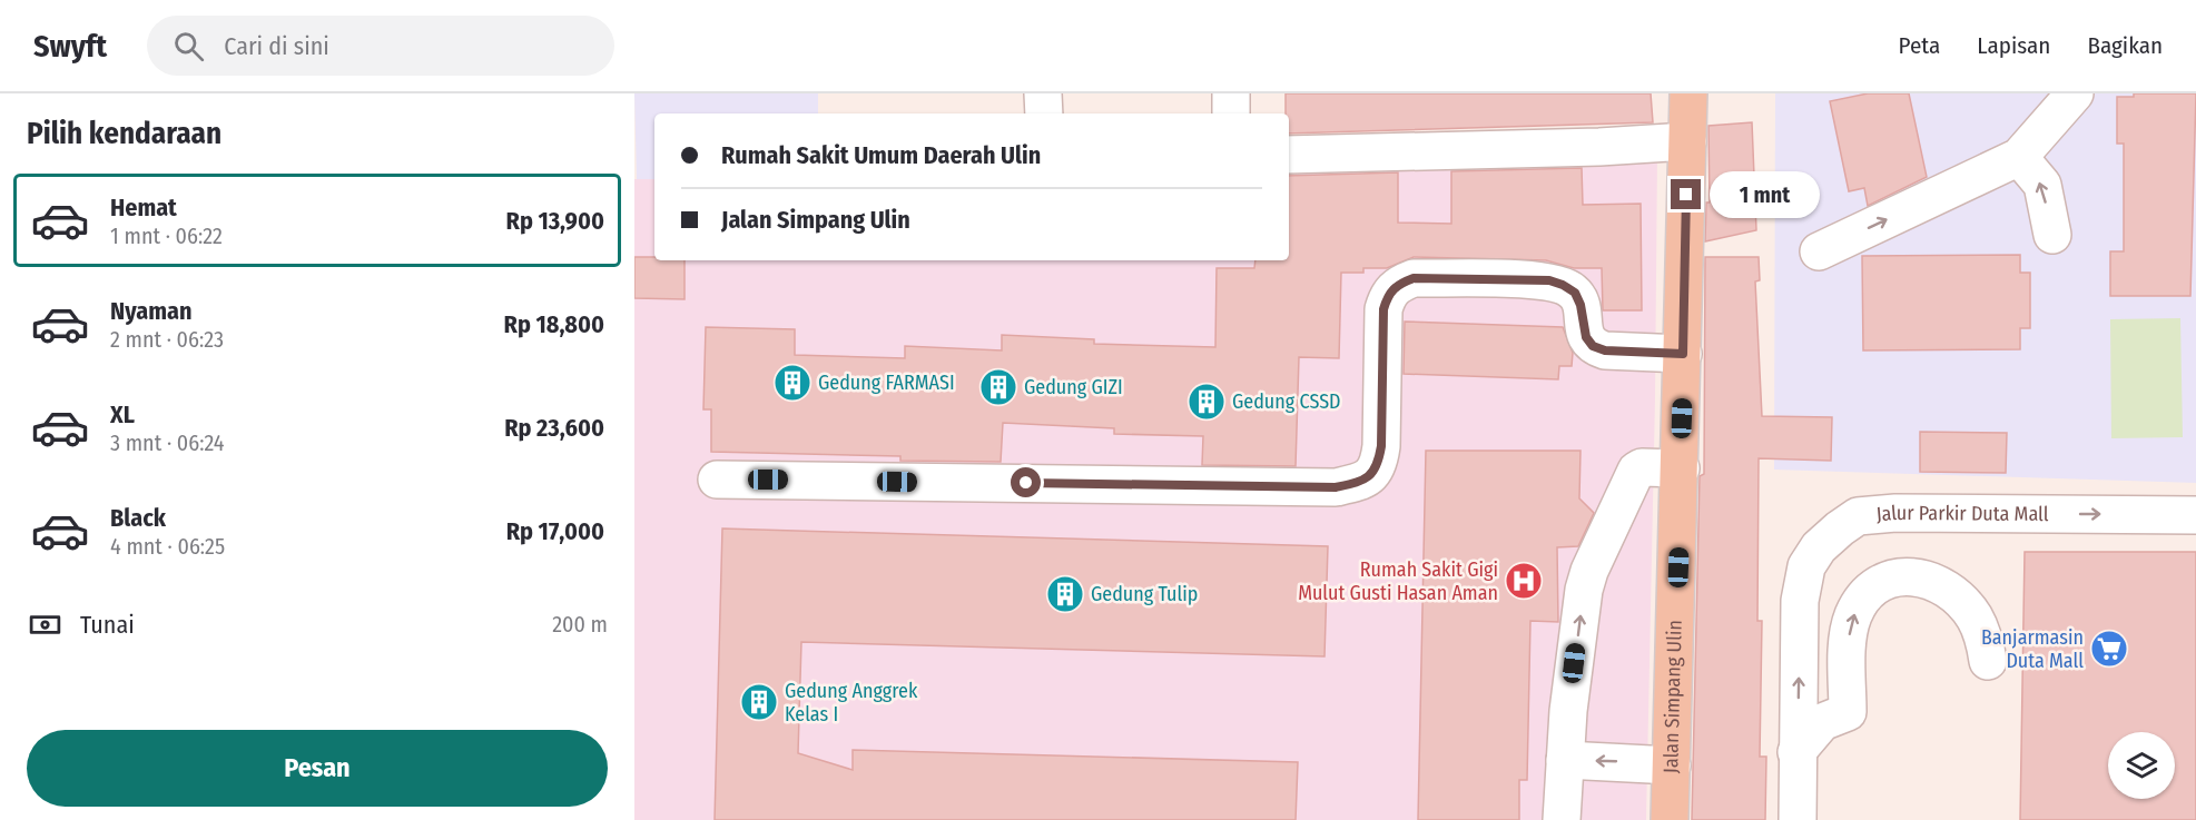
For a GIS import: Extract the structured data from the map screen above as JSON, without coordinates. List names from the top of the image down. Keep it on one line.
{"streets":{"main road":["Jalan Simpang Ulin"],"street":["Jalur Parkir Duta Mall"]},"places":{"building":["Gedung FARMASI","Gedung GIZI","Gedung CSSD","Gedung Tulip","Gedung Anggrek Kelas I"],"hospital":["Rumah Sakit Gigi Mulut Gusti Hasan Aman"],"supermarket":["Banjarmasin Duta Mall"]},"page":{"header":"Swyft","search":"Cari di sini","nav":["Peta","Lapisan","Bagikan"],"heading":"Pilih kendaraan","banner":["Rumah Sakit Umum Daerah Ulin","Jalan Simpang Ulin"],"bubble":"1 mnt","list":[{"name":"Hemat","note":"1 mnt · 06:22","value":"Rp 13,900"},{"name":"Nyaman","note":"2 mnt · 06:23","value":"Rp 18,800"},{"name":"XL","note":"3 mnt · 06:24","value":"Rp 23,600"},{"name":"Black","note":"4 mnt · 06:25","value":"Rp 17,000"}],"pay":["Tunai","200 m"],"buttons":"Pesan"}}
